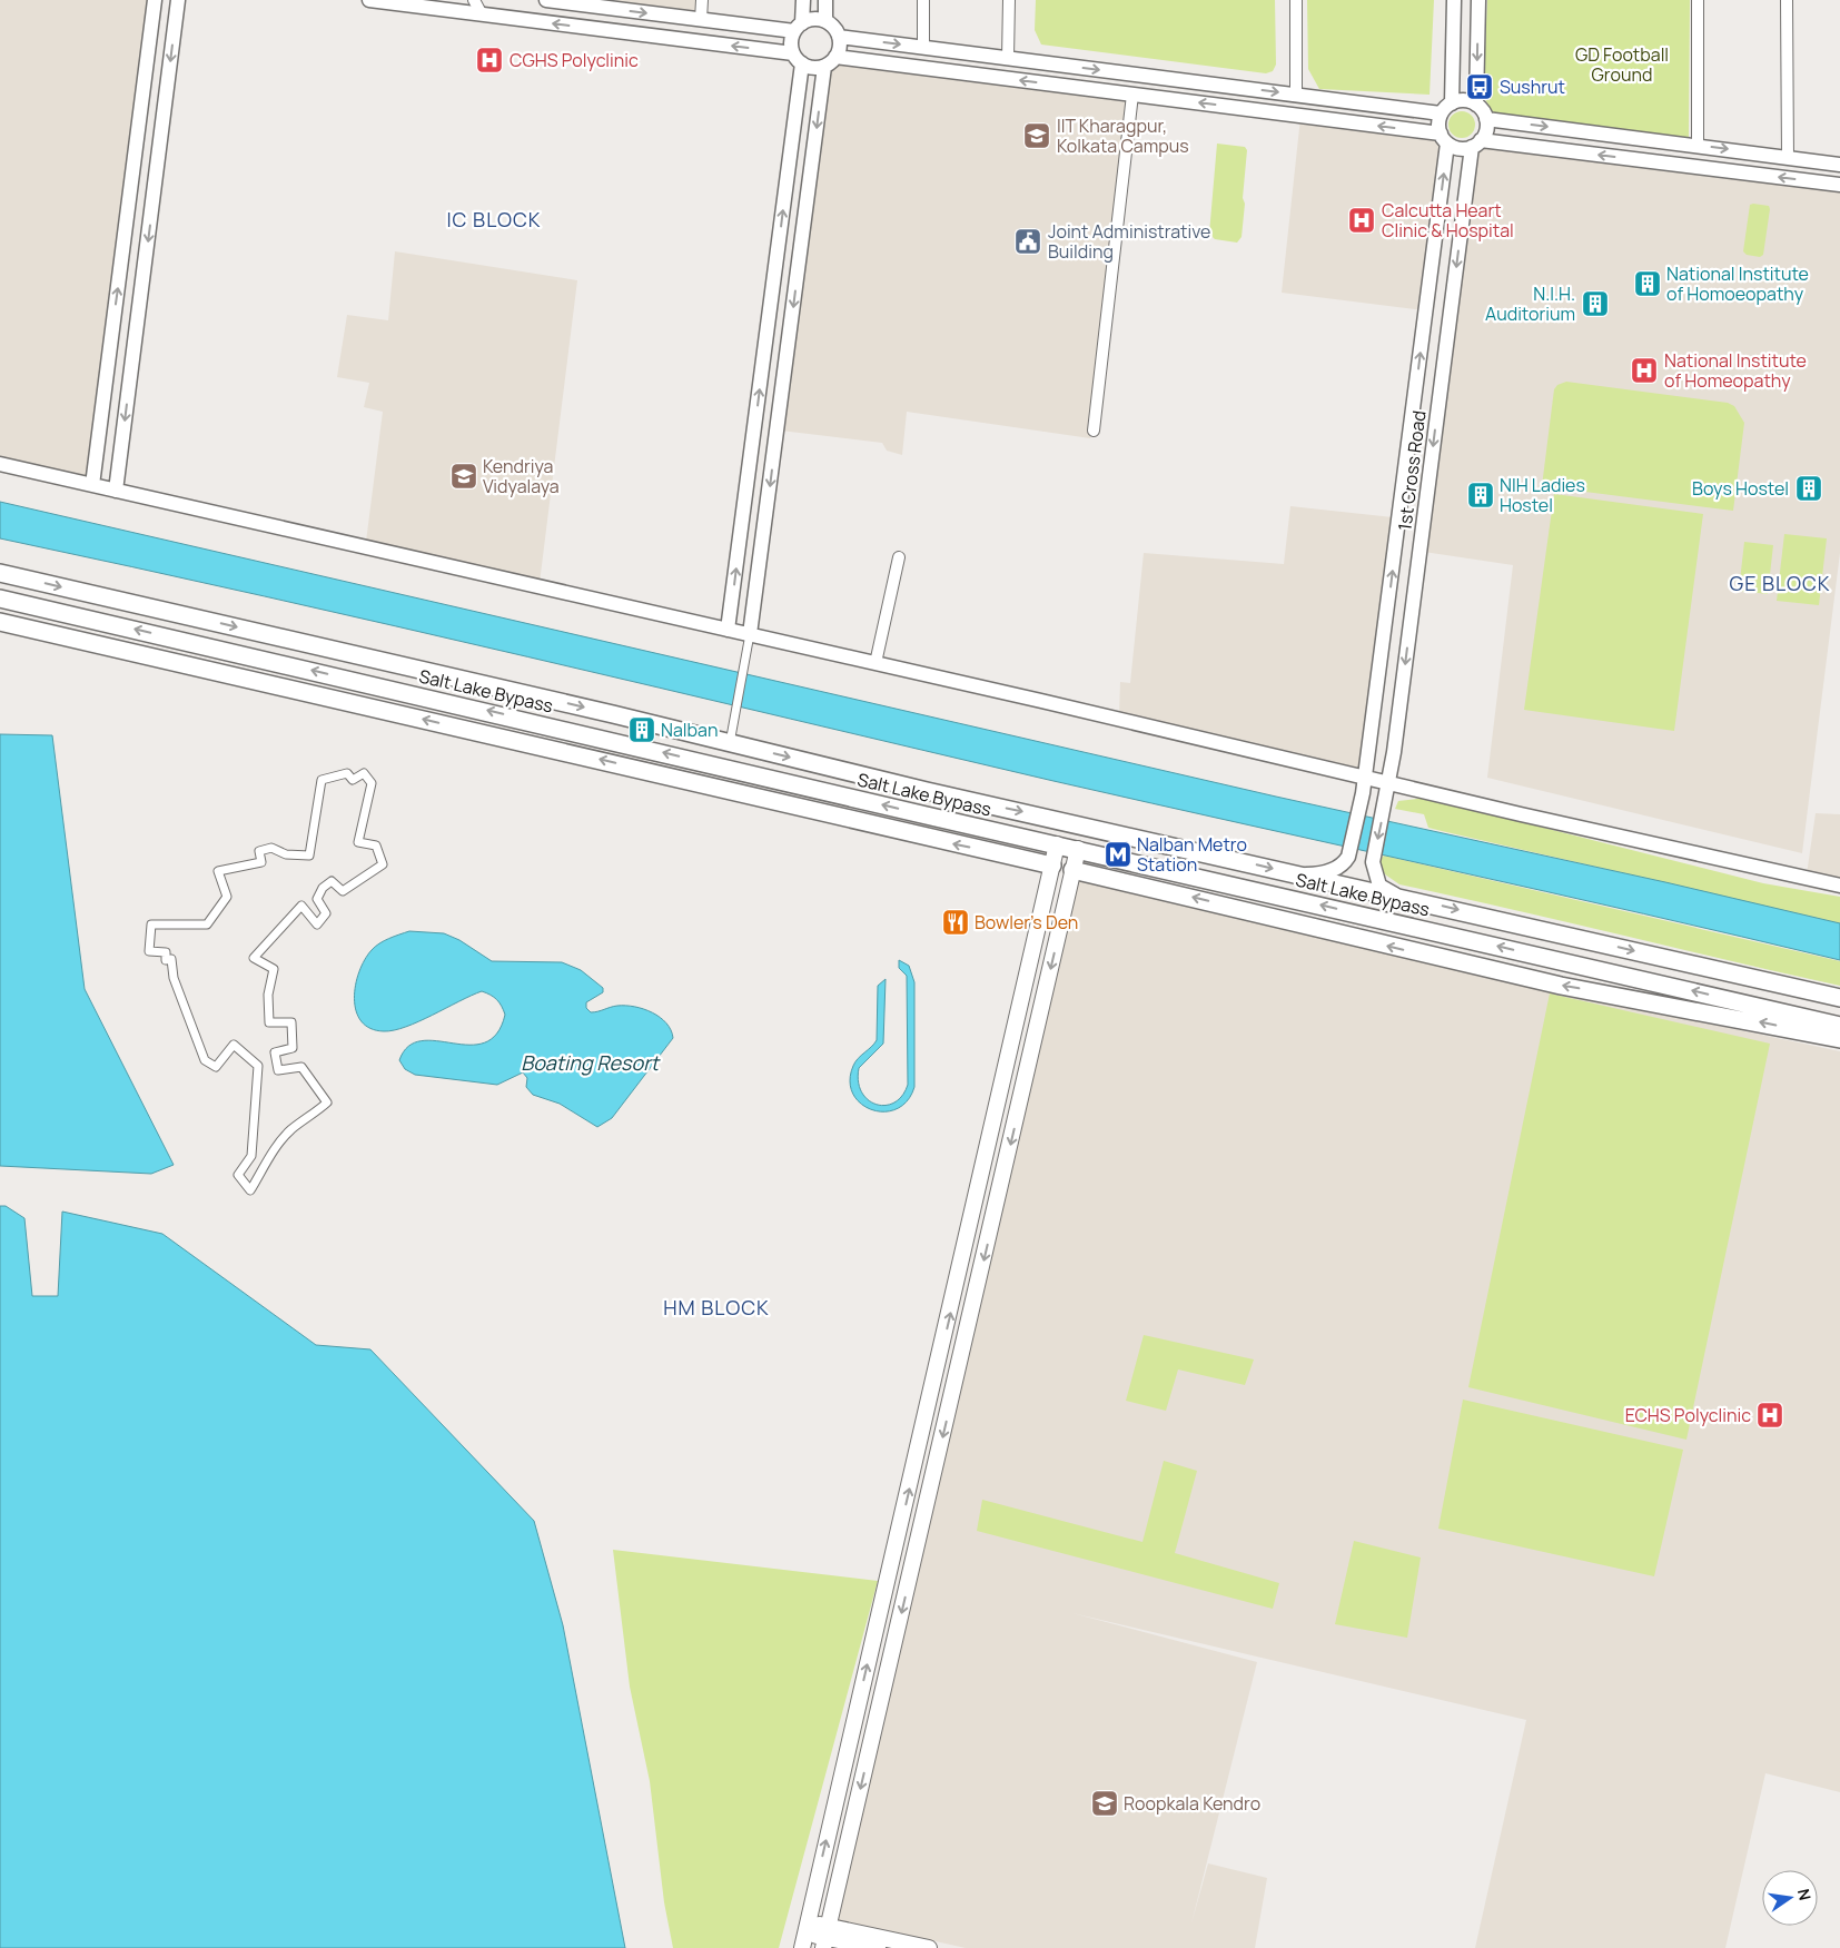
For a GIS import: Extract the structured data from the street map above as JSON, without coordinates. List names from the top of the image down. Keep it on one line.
{"streets":{"main road":["Salt Lake Bypass"],"street":["1st Cross Road"]},"crossings":[["1st Cross Road","Salt Lake Bypass"]],"districts":["IC BLOCK","GE BLOCK","HM BLOCK"],"water":["Boating Resort"],"parks":["GD Football Ground"],"places":{"hospital":["CGHS Polyclinic","Calcutta Heart Clinic & Hospital","National Institute of Homeopathy","ECHS Polyclinic"],"bus stop":["Sushrut"],"school or university":["IIT Kharagpur, Kolkata Campus","Kendriya Vidyalaya","Roopkala Kendro"],"public building":["Joint Administrative Building"],"building":["National Institute of Homoeopathy","N.I.H. Auditorium","Boys Hostel","NIH Ladies Hostel","Nalban"],"metro station":["Nalban Metro Station"],"restaurant":["Bowler's Den"]},"north":"right"}
